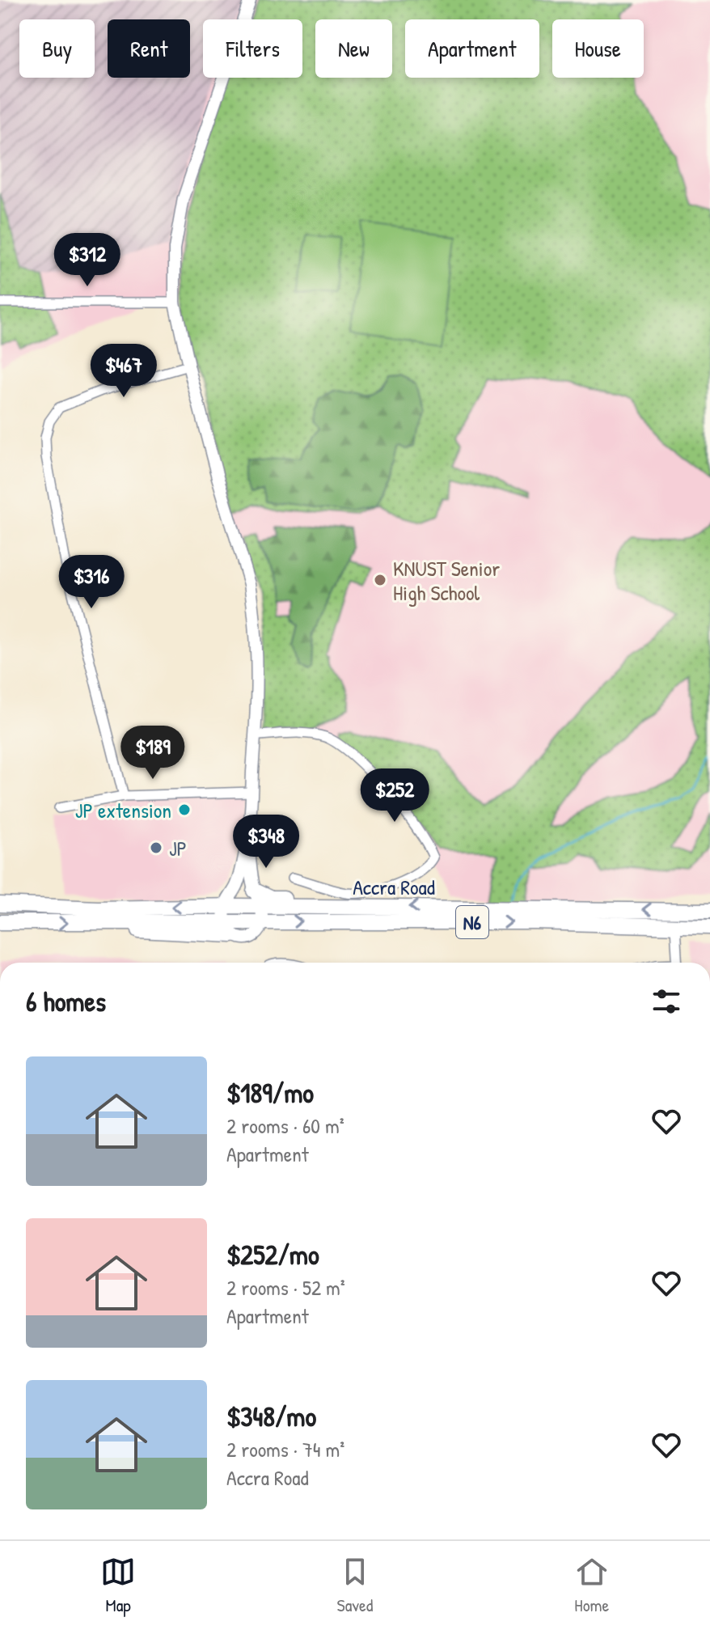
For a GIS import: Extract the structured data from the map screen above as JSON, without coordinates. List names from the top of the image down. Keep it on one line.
{"streets":{"highway":["Accra Road","N6"]},"places":["KNUST Senior High School","JP extension","JP"],"page":{"chip":["Buy","Rent","Filters","New","Apartment","House"],"price":["$312","$467","$316","$189","$252","$348"],"heading":"6 homes","list":[{"name":"$189/mo","note":"2 rooms · 60 m² · Apartment"},{"name":"$252/mo","note":"2 rooms · 52 m² · Apartment"},{"name":"$348/mo","note":"2 rooms · 74 m² · Accra Road"}],"tabs":["Map","Saved","Home"]}}
